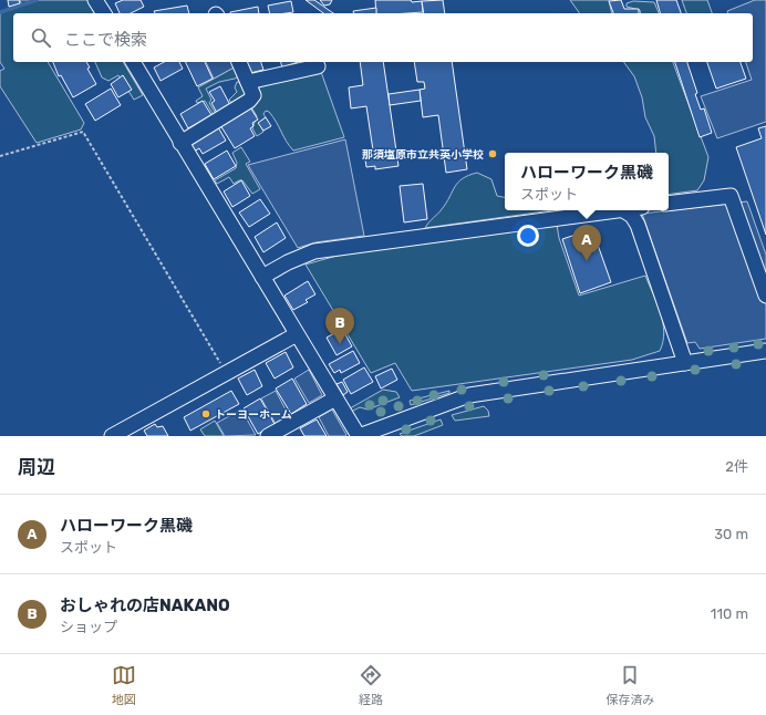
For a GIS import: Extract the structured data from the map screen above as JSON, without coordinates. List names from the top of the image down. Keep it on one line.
{"places":["那須塩原市立共英小学校","トーヨーホーム"],"page":{"search":"ここで検索","popup":["ハローワーク黒磯","スポット"],"pins":["A","B"],"heading":["周辺","2件"],"list":[{"mark":"A","name":"ハローワーク黒磯","note":"スポット","value":"30 m"},{"mark":"B","name":"おしゃれの店NAKANO","note":"ショップ","value":"110 m"}],"nav":["地図","経路","保存済み"]}}
